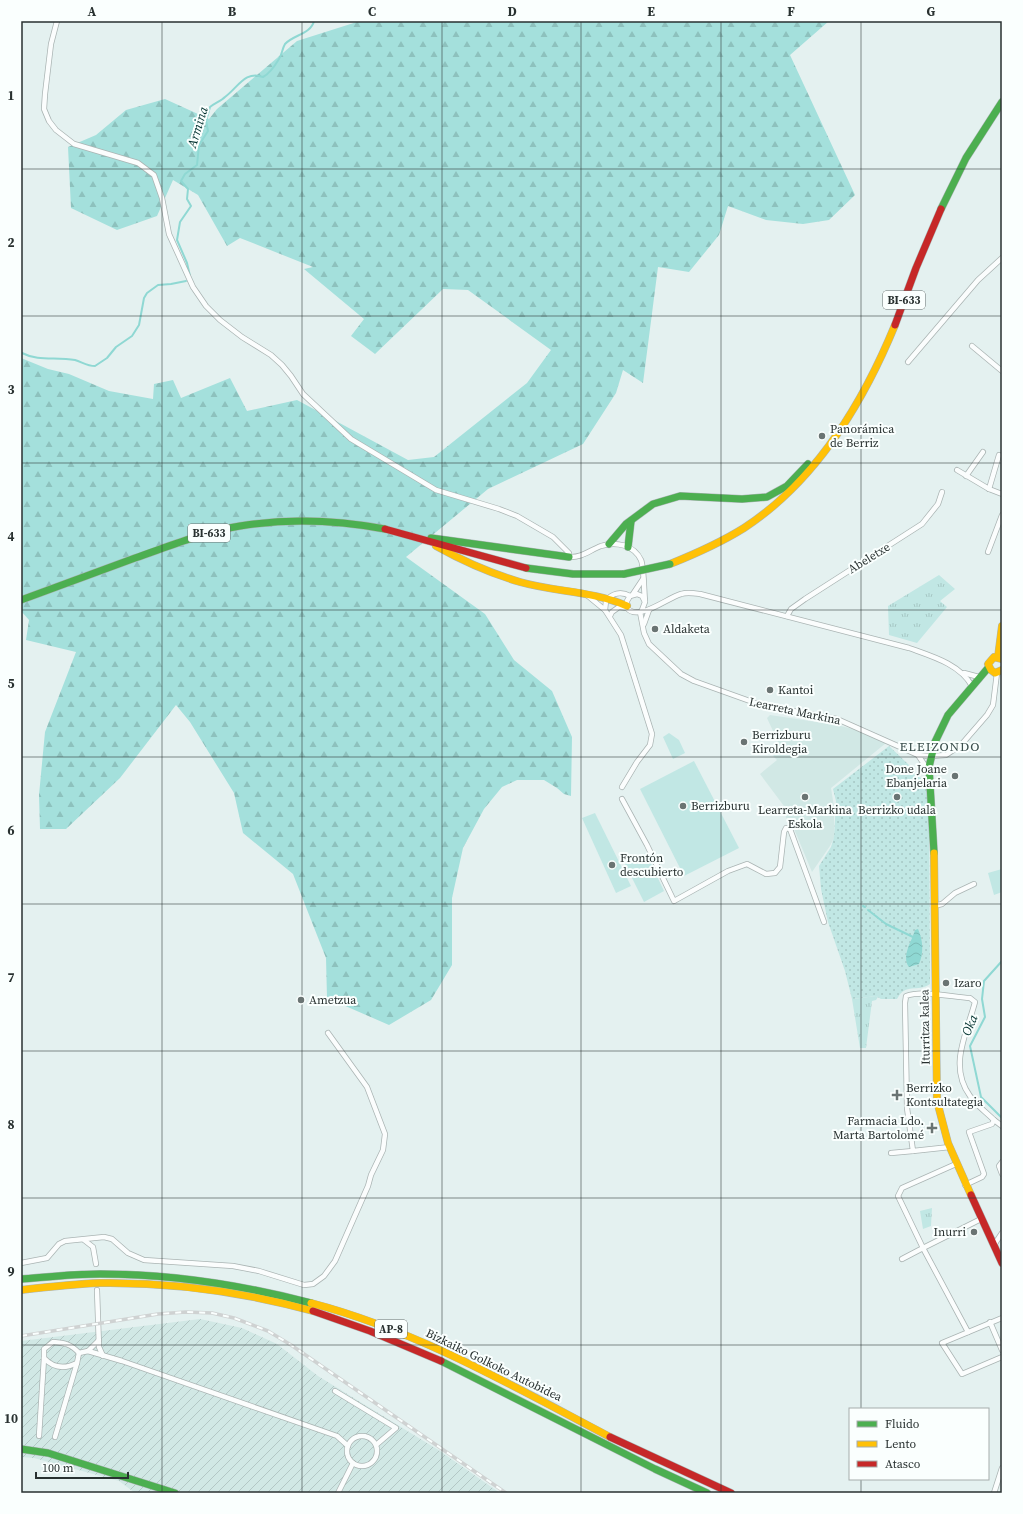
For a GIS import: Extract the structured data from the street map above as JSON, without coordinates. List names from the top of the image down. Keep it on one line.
{"streets":{"main road":["BI-633","Iturritza kalea","AP-8","Bizkaiko Golkoko Autobidea"],"street":["Abeletxe","Learreta Markina"]},"districts":["ELEIZONDO"],"water":["Armina","Oka"],"places":{"other":["Panorámica de Berriz","Aldaketa","Kantoi","Berrizburu Kiroldegia","Done Joane Ebanjelaria","Learreta-Markina Eskola","Berrizko udala","Berrizburu","Frontón descubierto","Izaro","Ametzua","Inurri"],"health":["Berrizko Kontsultategia","Farmacia Ldo. Marta Bartolomé"]},"legend":["Fluido","Lento","Atasco"],"scale_bar":"100 m","grid":{"columns":["A","B","C","D","E","F","G"],"rows":["1","2","3","4","5","6","7","8","9","10"]}}
